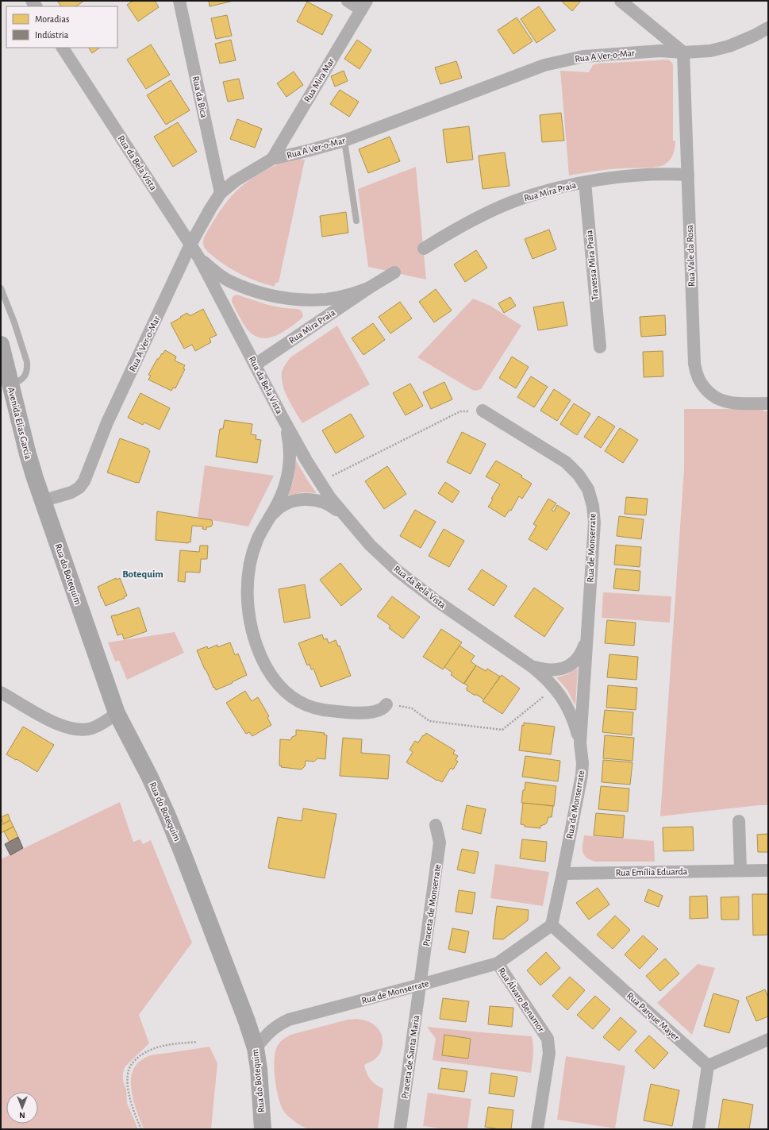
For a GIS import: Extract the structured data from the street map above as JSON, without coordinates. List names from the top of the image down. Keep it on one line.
{"streets":{"main road":["Avenida Elias Garcia","Rua do Botequim"],"street":["Rua A Ver-o-Mar","Rua Mira Mar","Rua da Bica","Rua da Bela Vista","Rua Mira Praia","Rua Vale da Rosa","Travessa Mira Praia","Rua de Monserrate","Rua Emília Eduarda","Praceta de Monserrate","Rua Álvaro Benamor","Rua Parque Mayer","Praceta de Santa Maria"]},"crossings":[["Rua A Ver-o-Mar","Rua Mira Mar"],["Rua A Ver-o-Mar","Rua da Bica"],["Rua A Ver-o-Mar","Rua da Bela Vista"],["Rua A Ver-o-Mar","Rua Vale da Rosa"],["Rua A Ver-o-Mar","Avenida Elias Garcia"],["Rua A Ver-o-Mar","Rua do Botequim"],["Rua da Bela Vista","Rua Mira Praia"],["Rua da Bela Vista","Rua de Monserrate"],["Rua Mira Praia","Rua Vale da Rosa"],["Rua Mira Praia","Travessa Mira Praia"],["Avenida Elias Garcia","Rua do Botequim"],["Rua de Monserrate","Rua do Botequim"],["Rua de Monserrate","Rua Emília Eduarda"],["Rua de Monserrate","Praceta de Monserrate"],["Rua de Monserrate","Rua Álvaro Benamor"],["Rua de Monserrate","Rua Parque Mayer"],["Rua de Monserrate","Praceta de Santa Maria"],["Praceta de Monserrate","Praceta de Santa Maria"]],"districts":["Botequim"],"legend":["Moradias","Indústria"],"north":"bottom"}
